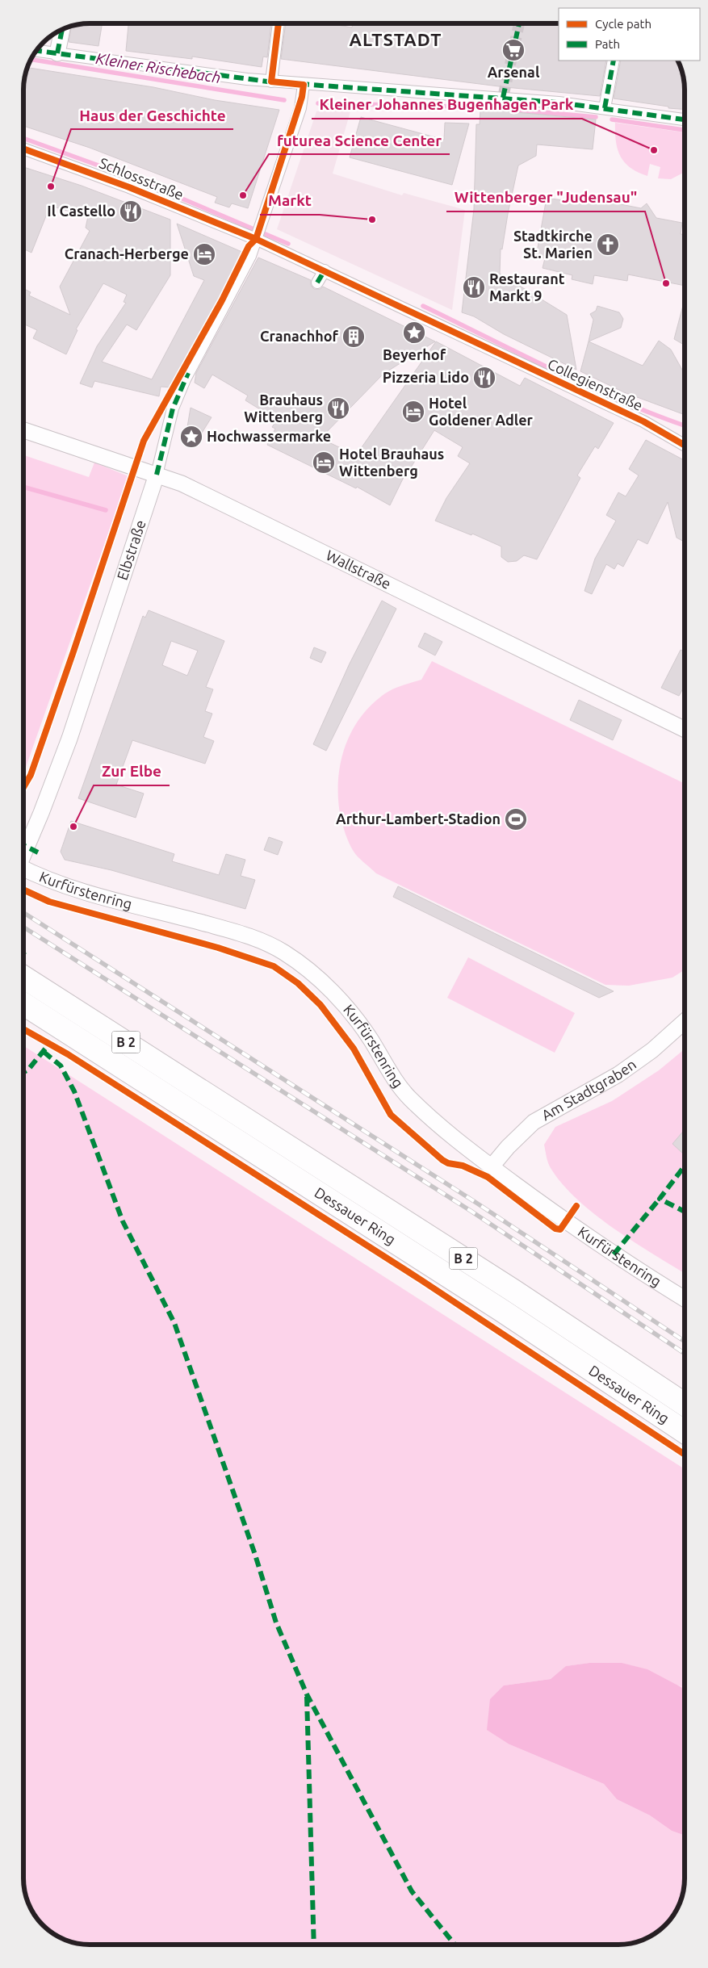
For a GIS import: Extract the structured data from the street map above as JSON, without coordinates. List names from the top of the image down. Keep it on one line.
{"streets":{"main road":["B 2","Dessauer Ring"],"street":["Schlossstraße","Collegienstraße","Elbstraße","Wallstraße","Kurfürstenring","Am Stadtgraben"]},"crossings":[["Schlossstraße","Collegienstraße"],["Schlossstraße","Elbstraße"],["Elbstraße","Wallstraße"],["Kurfürstenring","Am Stadtgraben"]],"districts":["ALTSTADT"],"water":["Kleiner Rischebach"],"places":{"supermarket":["Arsenal"],"other":["Kleiner Johannes Bugenhagen Park","Haus der Geschichte","futurea Science Center","Markt","Wittenberger \"Judensau\"","Zur Elbe"],"restaurant":["Il Castello","Restaurant Markt 9","Pizzeria Lido","Brauhaus Wittenberg"],"church":["Stadtkirche St. Marien"],"hotel":["Cranach-Herberge","Hotel Goldener Adler","Hotel Brauhaus Wittenberg"],"place":["Beyerhof","Hochwassermarke"],"building":["Cranachhof"],"sports":["Arthur-Lambert-Stadion"]},"legend":["Cycle path","Path"]}
